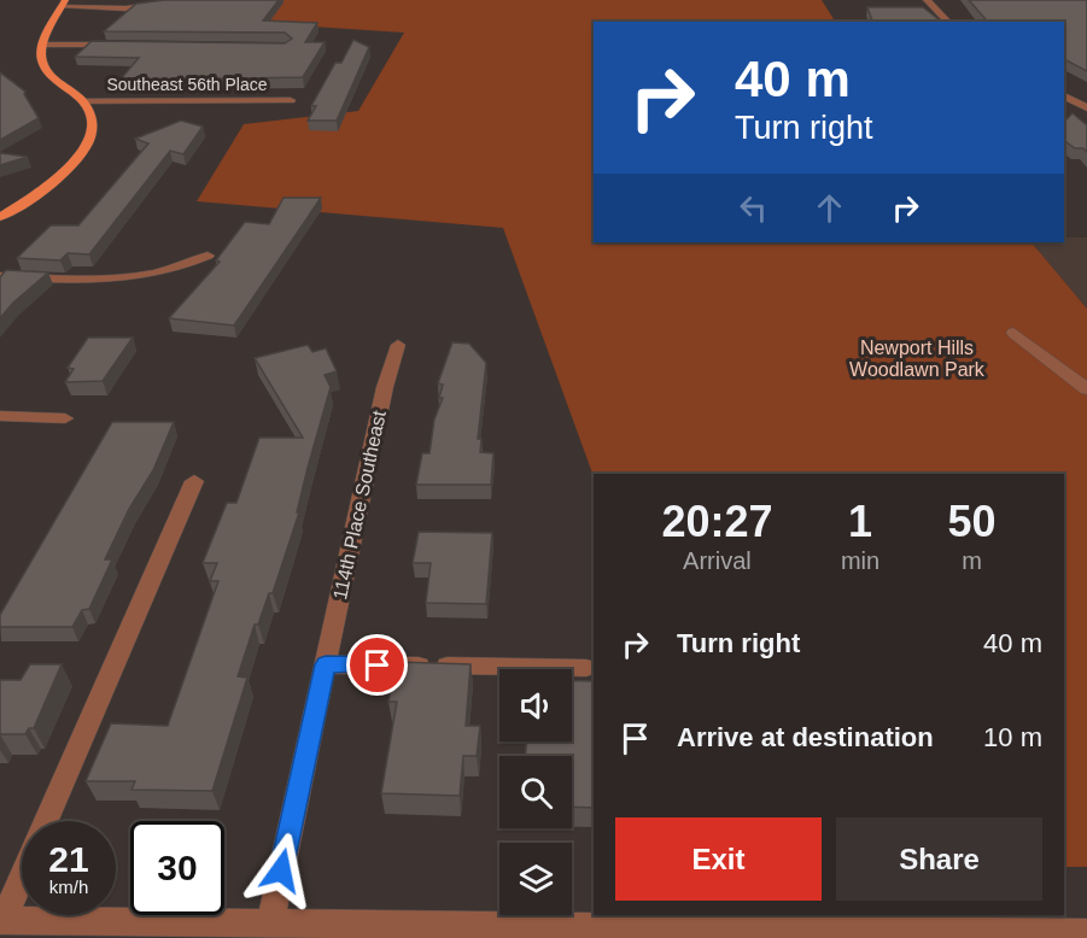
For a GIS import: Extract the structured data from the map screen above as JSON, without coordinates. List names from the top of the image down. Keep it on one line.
{"streets":{"street":["Southeast 56th Place","114th Place Southeast"]},"parks":["Newport Hills Woodlawn Park"],"page":{"turn":["40 m","Turn right"],"eta":["20:27","Arrival","1","min","50","m"],"list":[{"name":"Turn right","value":"40 m"},{"name":"Arrive at destination","value":"10 m"}],"buttons":["Exit","Share"],"speed":"21 km/h","limit":"30"}}
